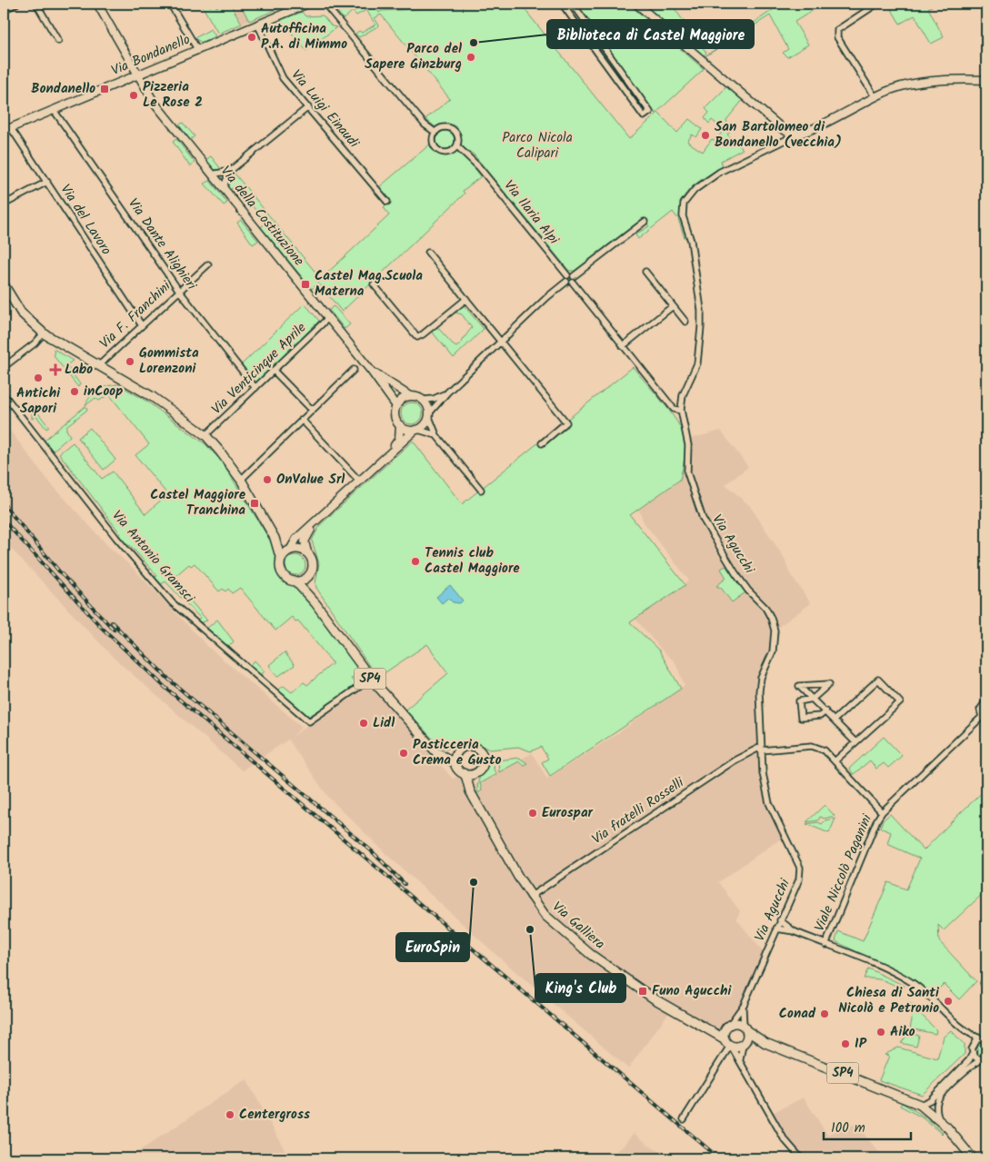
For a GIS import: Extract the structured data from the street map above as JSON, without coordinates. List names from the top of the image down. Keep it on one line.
{"streets":{"main road":["SP4","Via Galliera"],"street":["Via Bondanello","Via Luigi Einaudi","Via Ilaria Alpi","Via della Costituzione","Via del Lavoro","Via Dante Alighieri","Via F. Franchini","Via Venticinque Aprile","Via Agucchi","Via Antonio Gramsci","Via fratelli Rosselli","Viale Niccolò Paganini"]},"crossings":[["Via Bondanello","Via Luigi Einaudi"],["Via Bondanello","Via della Costituzione"],["Via Bondanello","Via del Lavoro"],["Via Bondanello","Via Dante Alighieri"],["Via della Costituzione","Via Venticinque Aprile"],["Via del Lavoro","Via F. Franchini"],["Via Dante Alighieri","Via F. Franchini"],["Via Dante Alighieri","Via Venticinque Aprile"],["Via Agucchi","Via fratelli Rosselli"],["Via Antonio Gramsci","SP4"],["SP4","Via Galliera"],["Via fratelli Rosselli","Via Galliera"]],"parks":["Parco Nicola Calipari"],"places":{"other":["Autofficina P.A. di Mimmo","Biblioteca di Castel Maggiore","Parco del Sapere Ginzburg","Pizzeria Le Rose 2","San Bartolomeo di Bondanello (vecchia)","Gommista Lorenzoni","Antichi Sapori","inCoop","OnValue Srl","Tennis club Castel Maggiore","Lidl","Pasticceria Crema e Gusto","Eurospar","EuroSpin","King's Club","Chiesa di Santi Nicolò e Petronio","Conad","Aiko","IP","Centergross"],"transit":["Bondanello","Castel Mag.Scuola Materna","Castel Maggiore Tranchina","Funo Agucchi"],"health":["Labo"]},"scale_bar":"100 m"}
